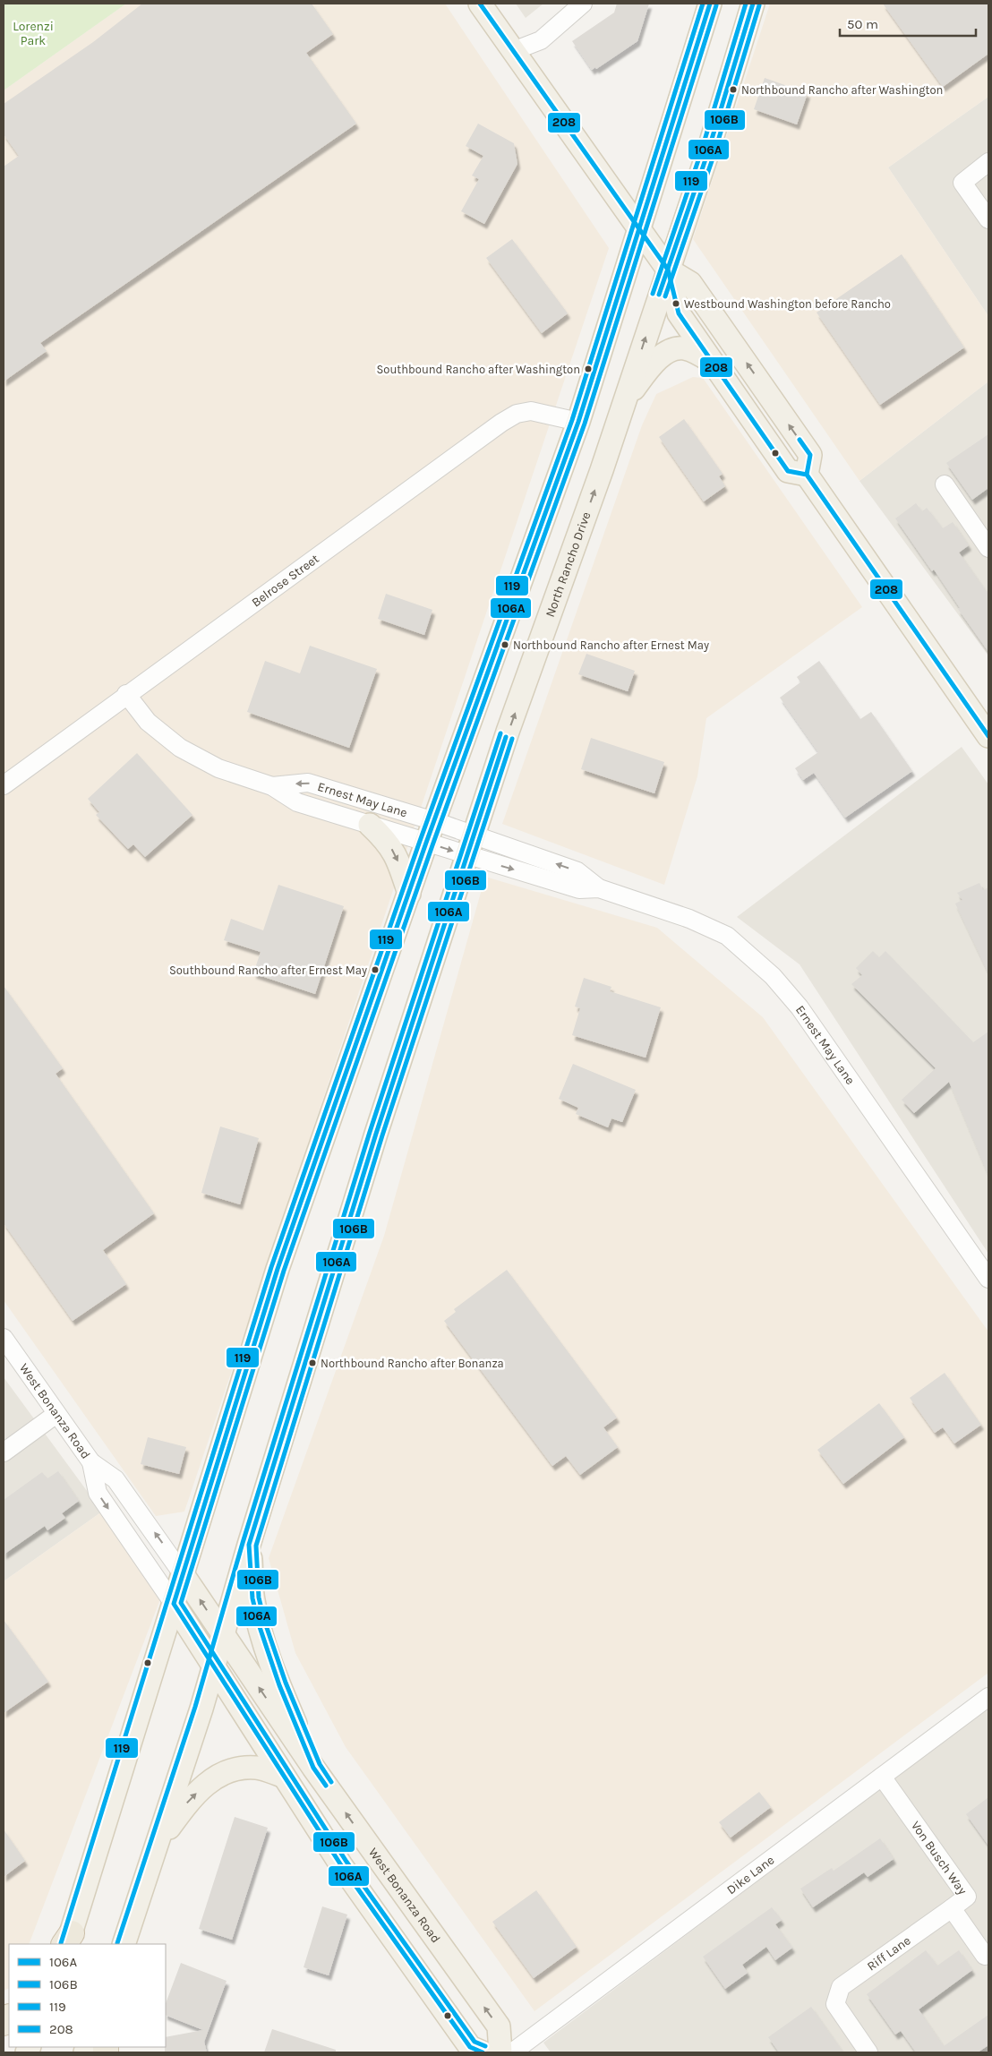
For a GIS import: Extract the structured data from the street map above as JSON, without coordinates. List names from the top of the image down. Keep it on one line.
{"streets":{"main road":["North Rancho Drive","West Bonanza Road"],"street":["Belrose Street","Ernest May Lane","Von Busch Way","Dike Lane","Riff Lane"]},"crossings":[["North Rancho Drive","Ernest May Lane"],["North Rancho Drive","West Bonanza Road"],["Belrose Street","Ernest May Lane"],["Von Busch Way","Dike Lane"],["Von Busch Way","Riff Lane"]],"parks":["Lorenzi Park"],"places":["Northbound Rancho after Washington","Westbound Washington before Rancho","Southbound Rancho after Washington","Northbound Rancho after Ernest May","Southbound Rancho after Ernest May","Northbound Rancho after Bonanza"],"lines":["transit line 106A","transit line 119","transit line 208","transit line 106B"],"legend":["106A","106B","119","208"],"scale_bar":"50 m"}
